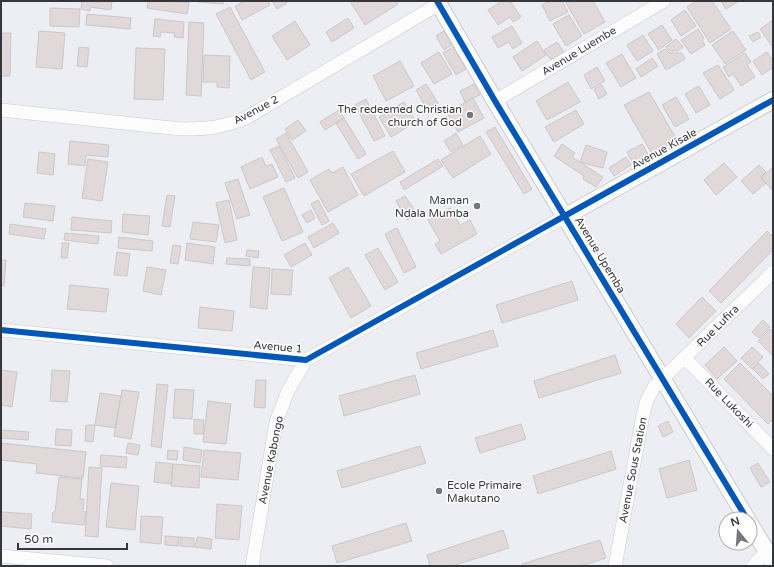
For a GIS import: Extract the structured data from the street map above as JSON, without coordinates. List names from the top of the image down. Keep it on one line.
{"streets":{"street":["Avenue Luembe","Avenue 2","Avenue Kisale","Avenue Upemba","Rue Lufira","Avenue 1","Rue Lukoshi","Avenue Kabongo","Avenue Sous Station"]},"crossings":[["Avenue Luembe","Avenue Upemba"],["Avenue 2","Avenue Upemba"],["Avenue Kisale","Avenue Upemba"],["Avenue Kisale","Avenue 1"],["Avenue Upemba","Rue Lufira"],["Avenue Upemba","Avenue 1"],["Avenue Upemba","Avenue Sous Station"],["Rue Lufira","Rue Lukoshi"],["Rue Lufira","Avenue Sous Station"],["Avenue 1","Avenue Kabongo"]],"places":["The redeemed Christian church of God","Maman Ndala Mumba","Ecole Primaire Makutano"],"scale_bar":"50 m","north":"top"}
